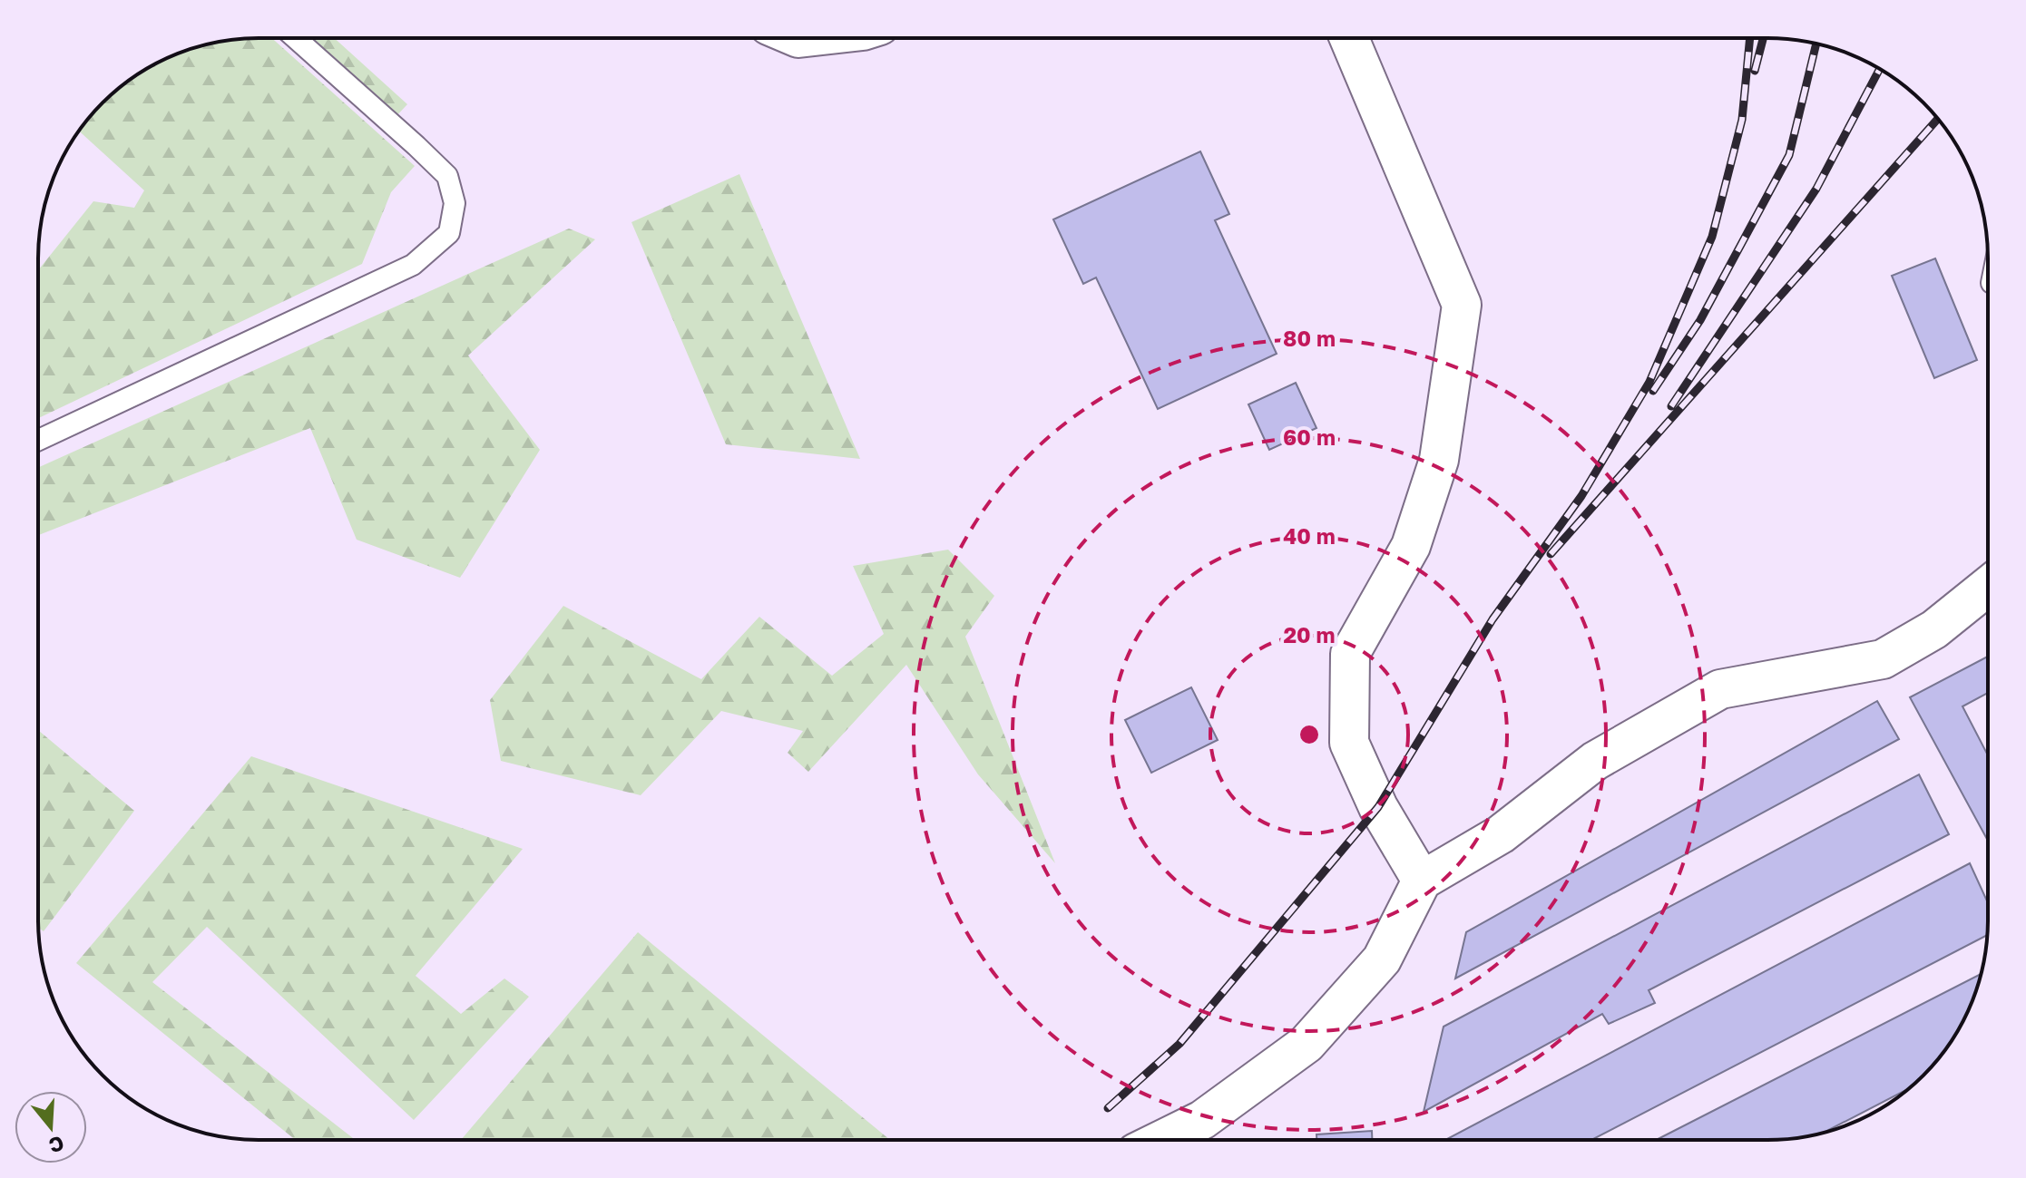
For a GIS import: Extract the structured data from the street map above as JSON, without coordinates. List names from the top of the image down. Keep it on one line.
{"north":"bottom","rings":["80 m","60 m","40 m","20 m"]}
